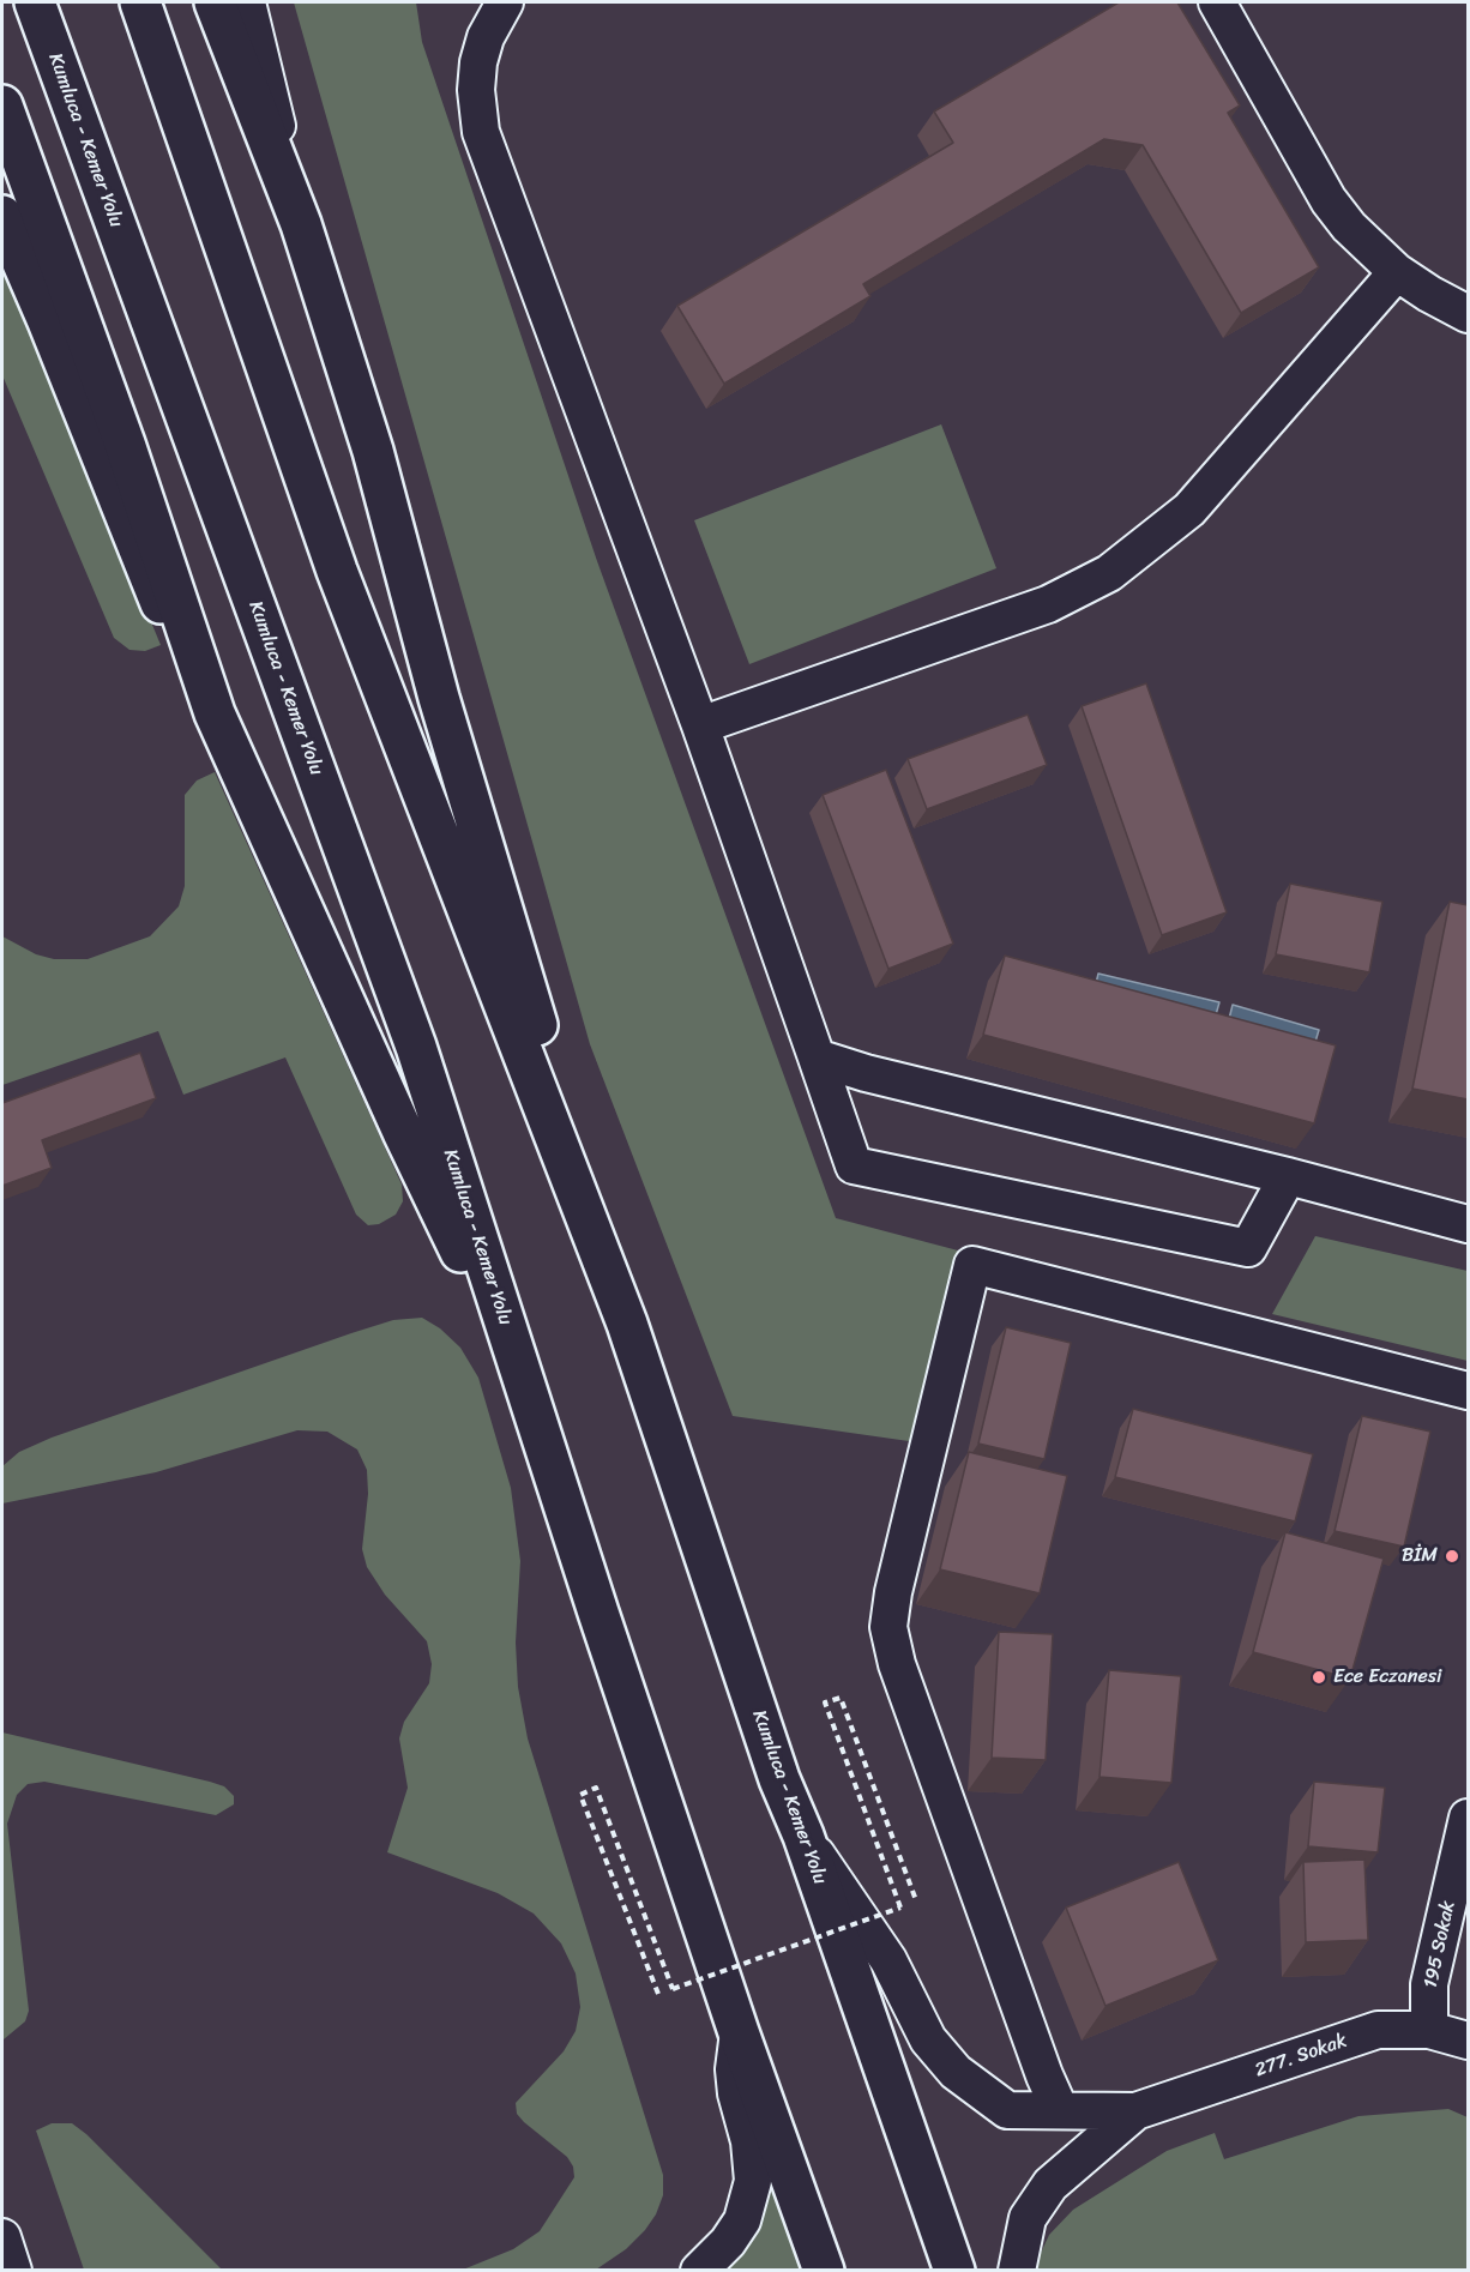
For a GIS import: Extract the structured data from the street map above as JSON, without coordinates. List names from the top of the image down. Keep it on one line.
{"streets":{"main road":["Kumluca - Kemer Yolu"],"street":["195 Sokak","277. Sokak"]},"crossings":[["195 Sokak","277. Sokak"]],"places":["BİM","Ece Eczanesi"]}
